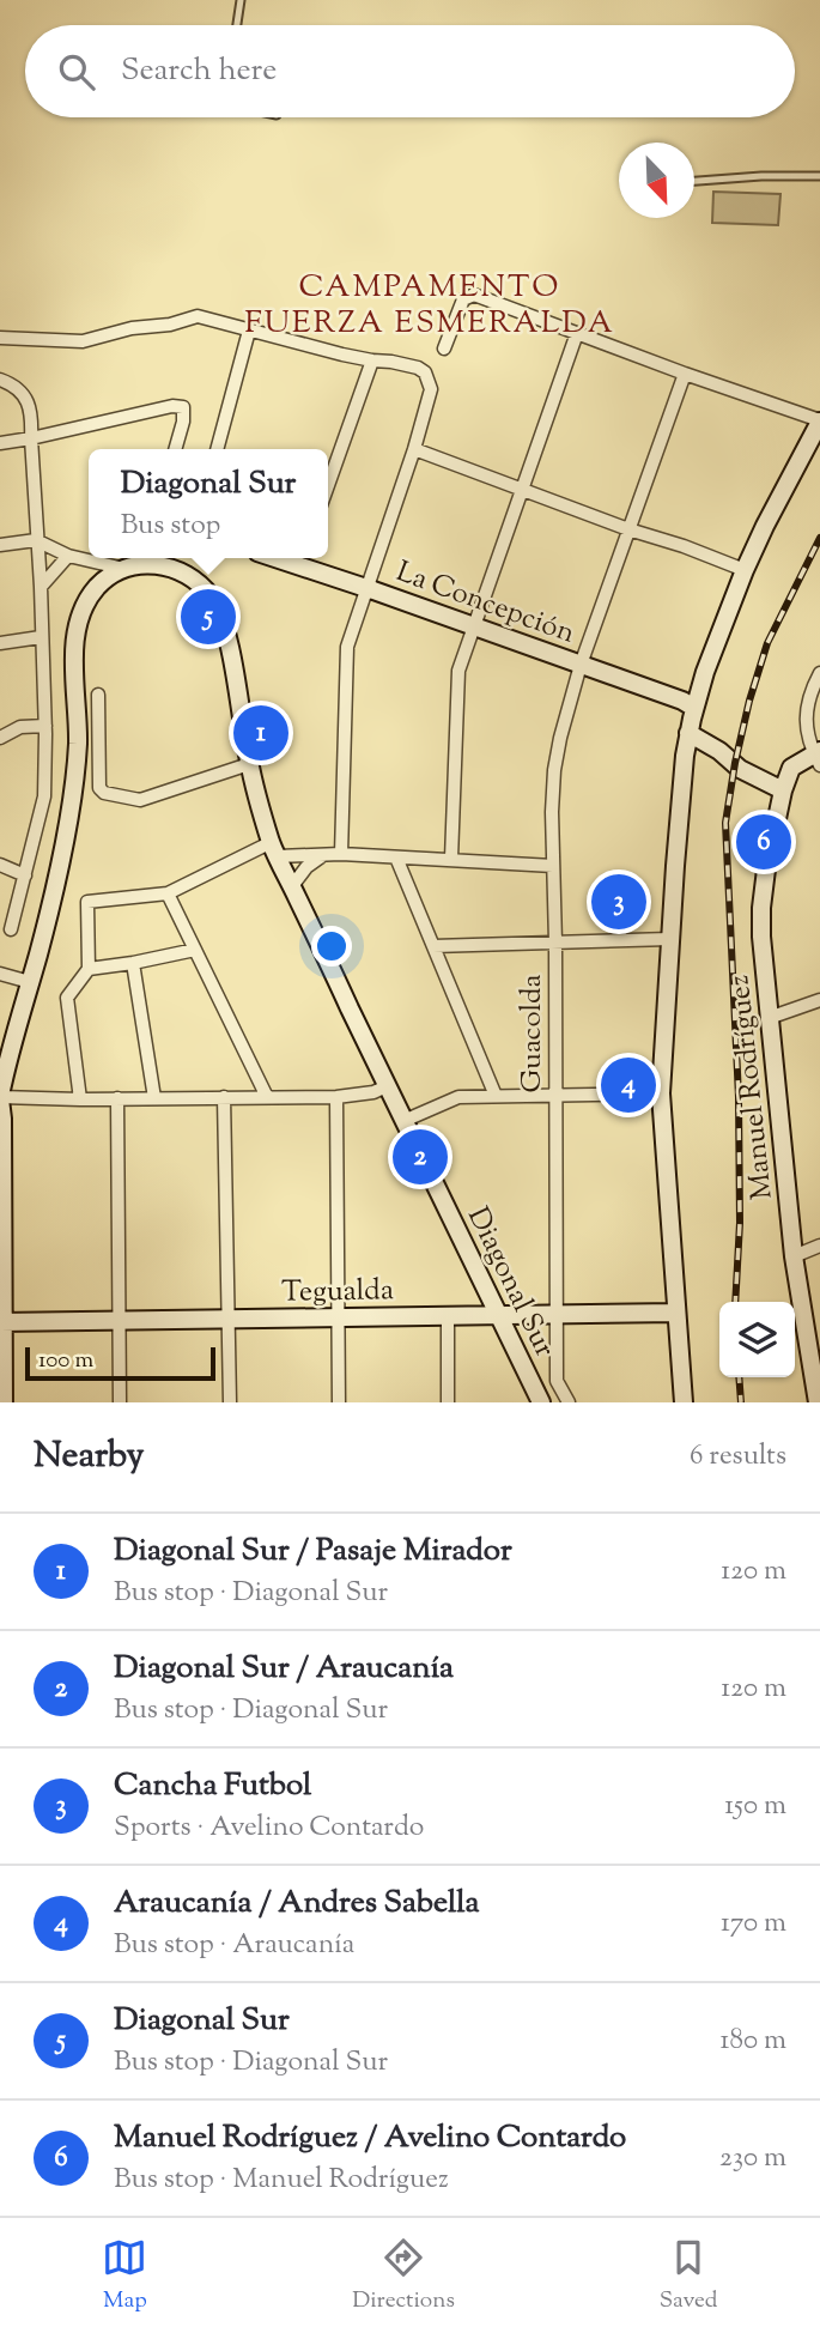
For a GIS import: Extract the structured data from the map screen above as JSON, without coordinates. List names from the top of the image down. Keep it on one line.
{"streets":{"main road":["La Concepción","Manuel Rodríguez","Diagonal Sur","Tegualda"],"street":["Guacolda"]},"crossings":[["La Concepción","Guacolda"],["Guacolda","Tegualda"],["Diagonal Sur","Tegualda"]],"districts":["CAMPAMENTO FUERZA ESMERALDA"],"scale_bar":"100 m","north":"bottom right","page":{"search":"Search here","popup":["Diagonal Sur","Bus stop"],"pins":["5","1","6","3","4","2"],"scale":"100 m","heading":["Nearby","6 results"],"list":[{"mark":"1","name":"Diagonal Sur / Pasaje Mirador","note":"Bus stop · Diagonal Sur","value":"120 m"},{"mark":"2","name":"Diagonal Sur / Araucanía","note":"Bus stop · Diagonal Sur","value":"120 m"},{"mark":"3","name":"Cancha Futbol","note":"Sports · Avelino Contardo","value":"150 m"},{"mark":"4","name":"Araucanía / Andres Sabella","note":"Bus stop · Araucanía","value":"170 m"},{"mark":"5","name":"Diagonal Sur","note":"Bus stop · Diagonal Sur","value":"180 m"},{"mark":"6","name":"Manuel Rodríguez / Avelino Contardo","note":"Bus stop · Manuel Rodríguez","value":"230 m"}],"nav":["Map","Directions","Saved"]}}
